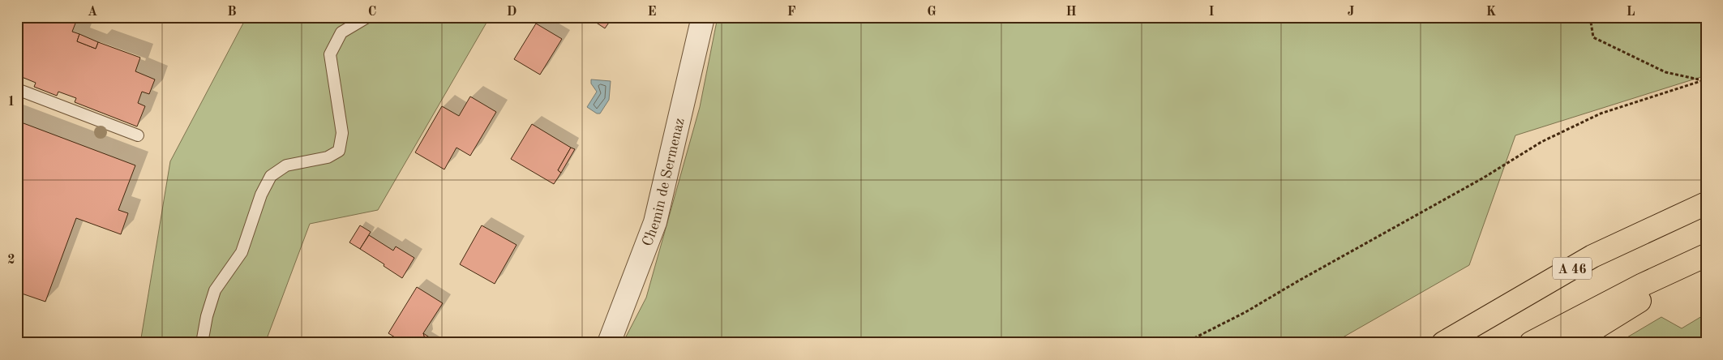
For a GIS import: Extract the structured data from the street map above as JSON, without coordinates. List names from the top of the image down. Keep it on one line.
{"streets":{"highway":["A 46"],"street":["Chemin de Sermenaz"]},"grid":{"columns":["A","B","C","D","E","F","G","H","I","J","K","L"],"rows":["1","2"]}}
